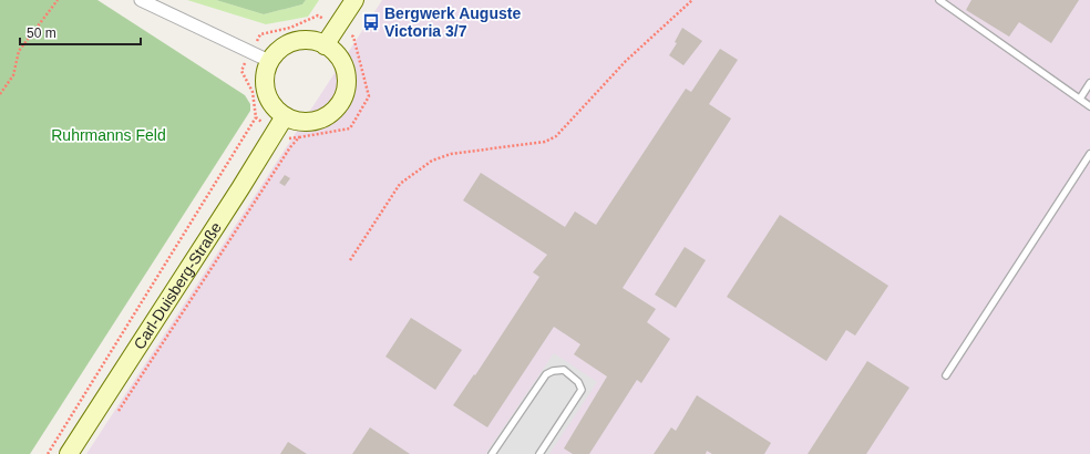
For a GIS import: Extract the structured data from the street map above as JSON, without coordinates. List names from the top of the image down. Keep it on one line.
{"streets":{"main road":["Carl-Duisberg-Straße"]},"parks":["Ruhrmanns Feld"],"places":{"bus stop":["Bergwerk Auguste Victoria 3/7"]},"scale_bar":"50 m"}
